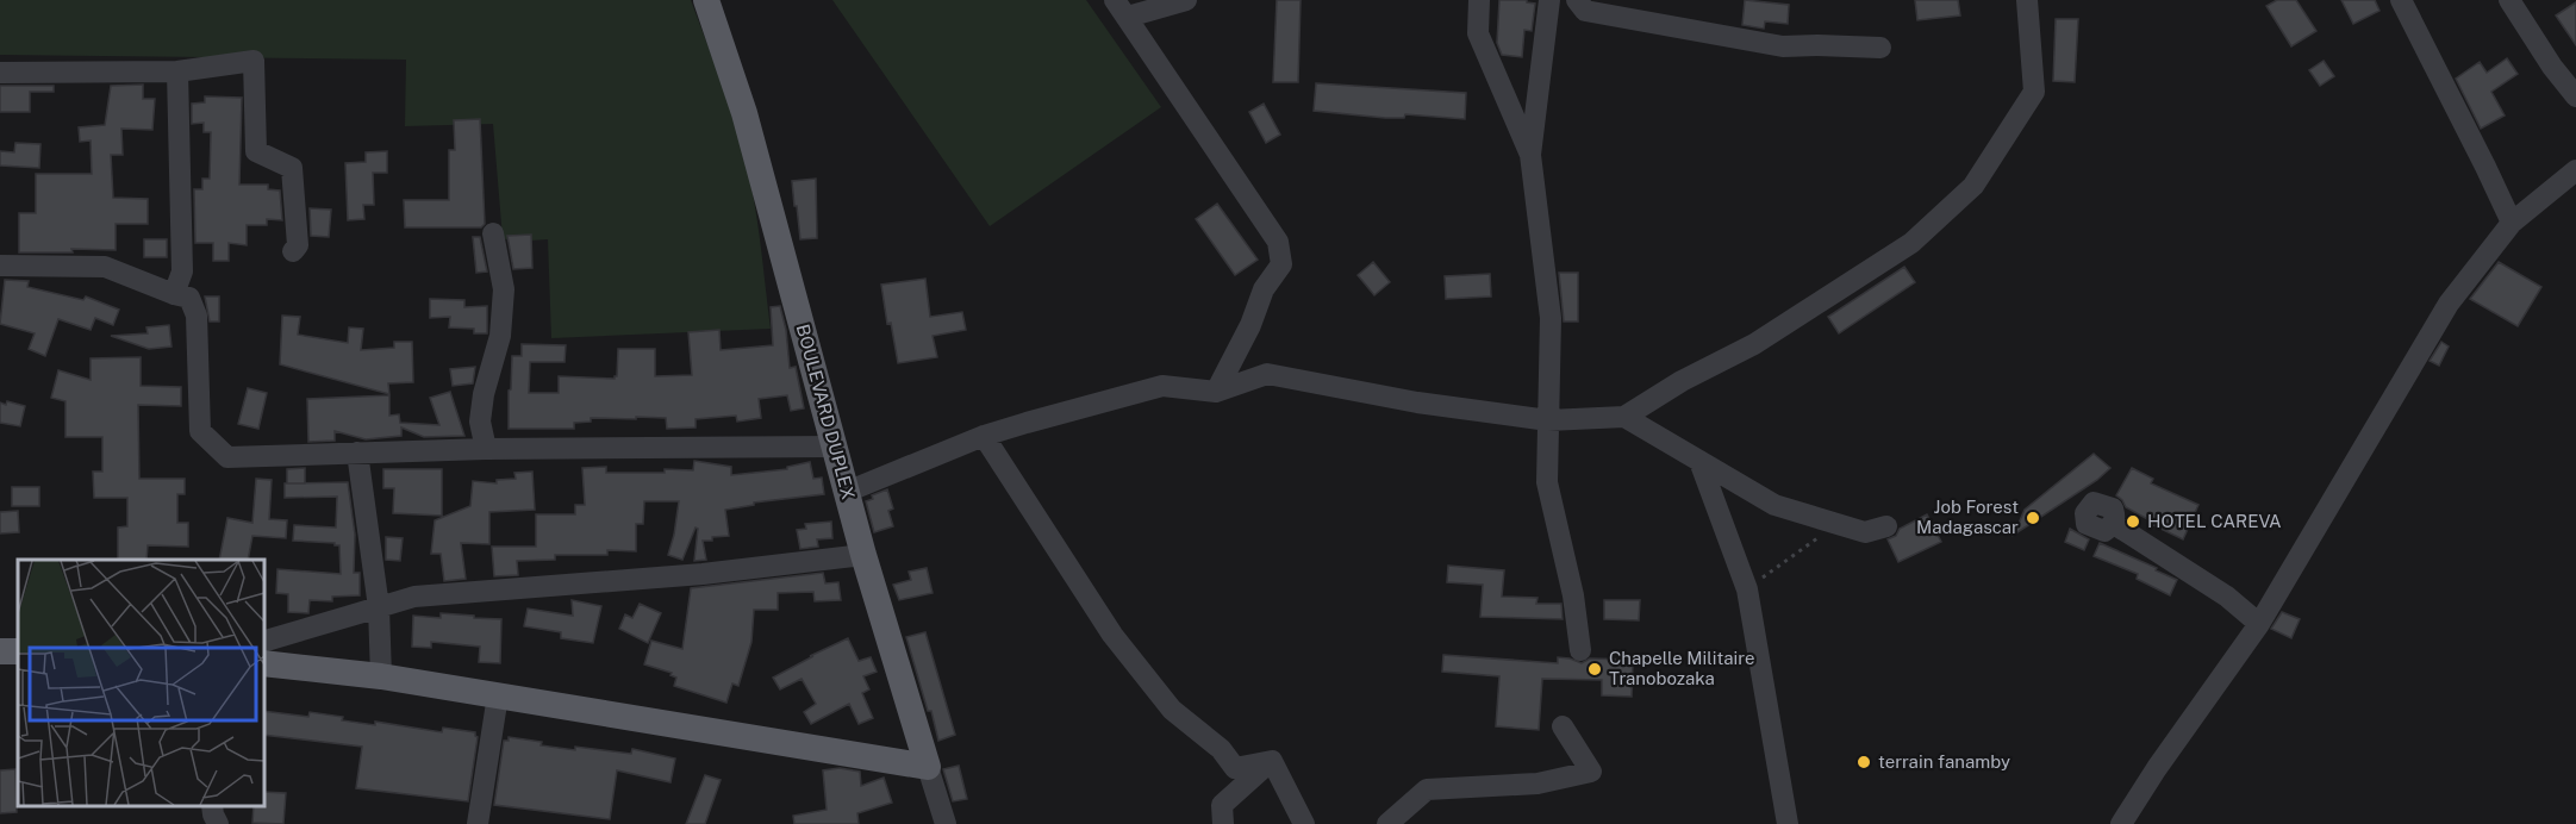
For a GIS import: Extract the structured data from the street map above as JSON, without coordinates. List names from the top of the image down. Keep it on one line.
{"streets":{"main road":["BOULEVARD DUPLEX"]},"places":["Job Forest Madagascar","HOTEL CAREVA","Chapelle Militaire Tranobozaka","terrain fanamby"]}
